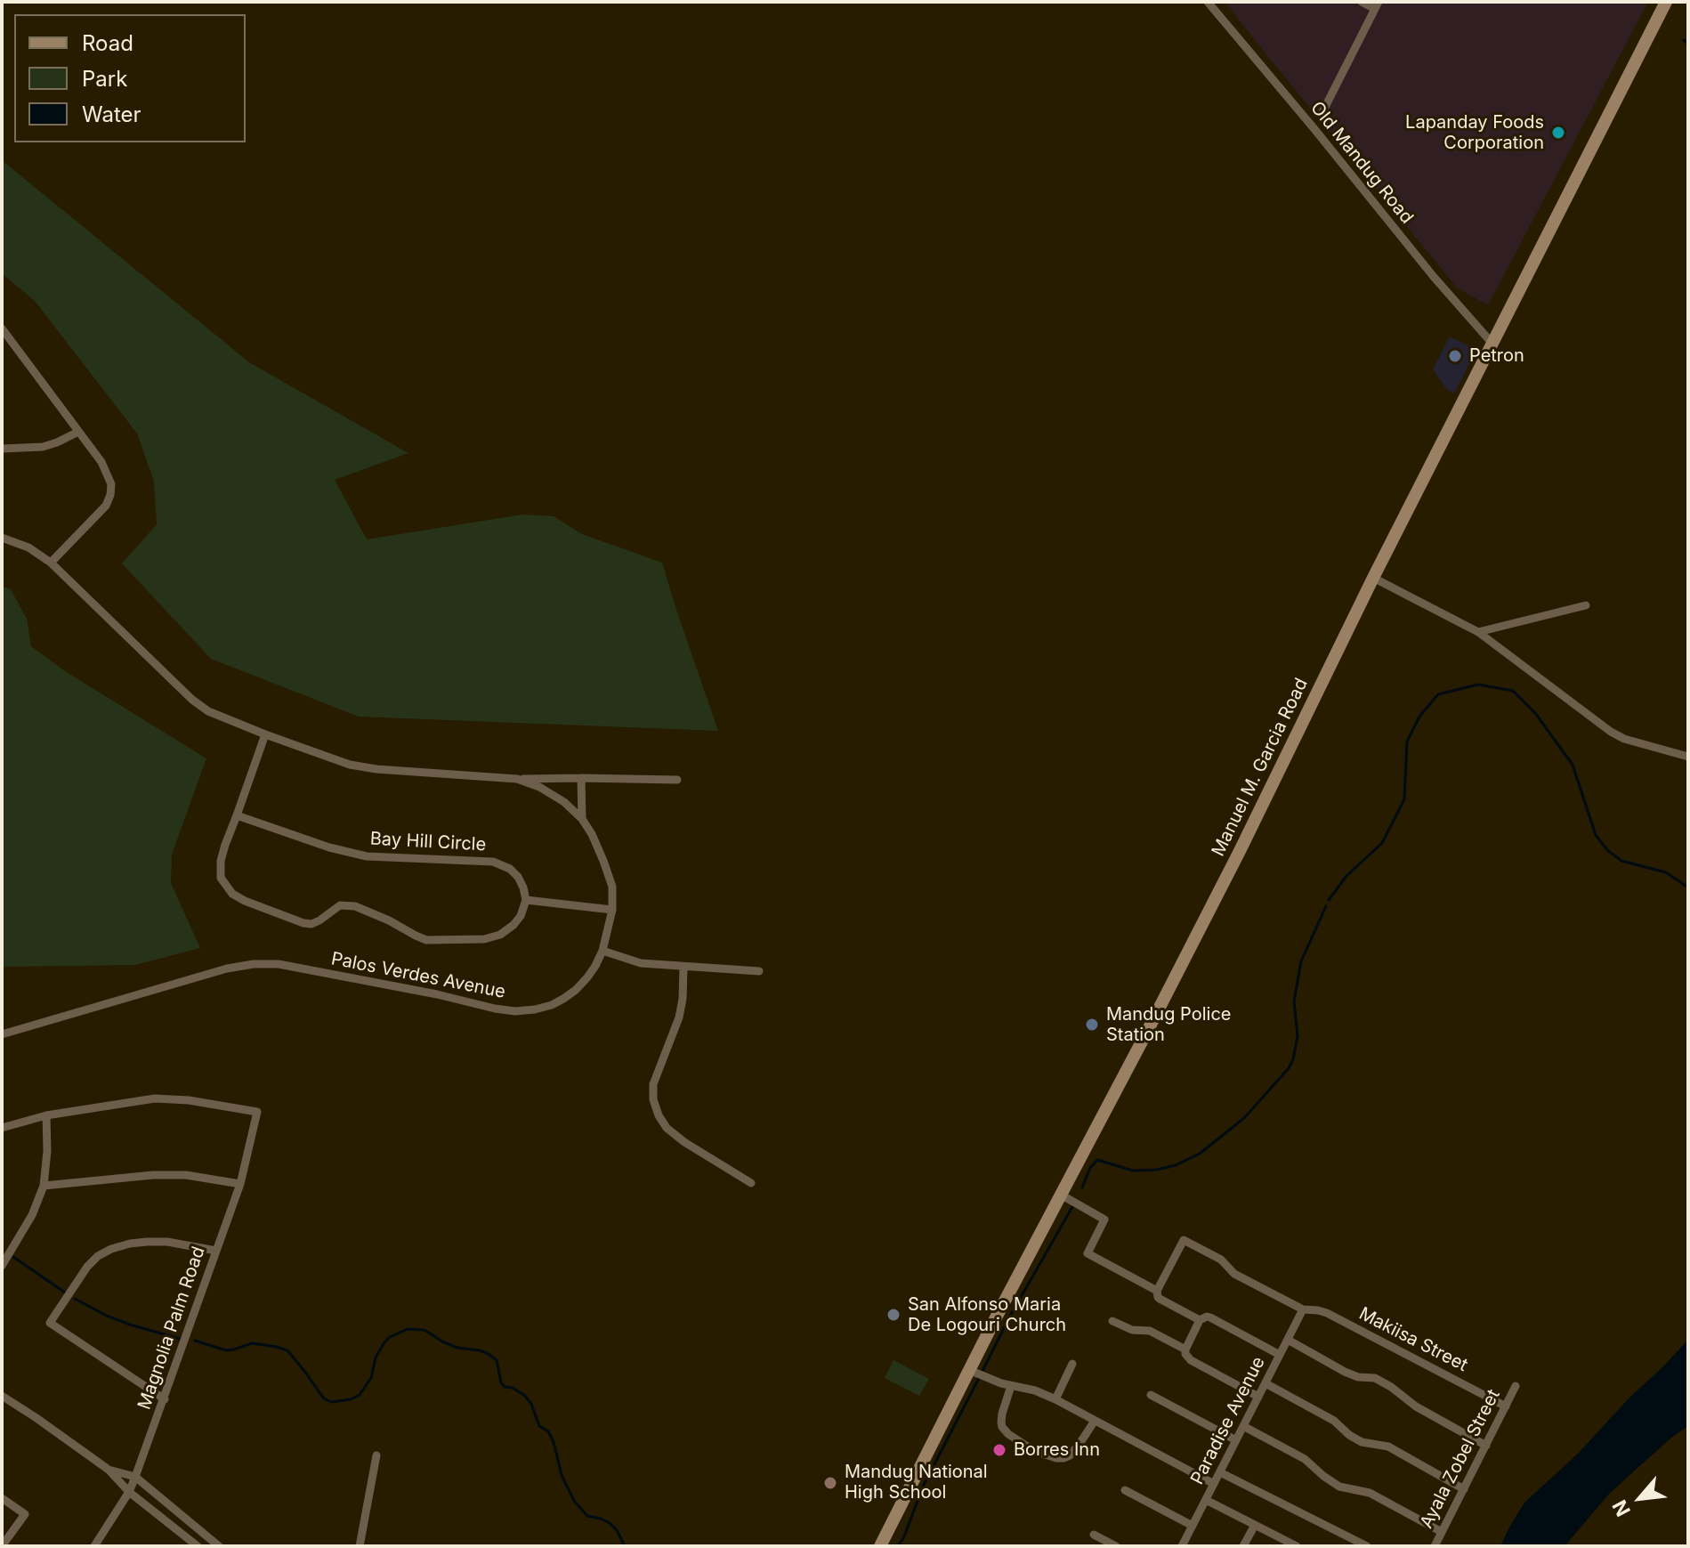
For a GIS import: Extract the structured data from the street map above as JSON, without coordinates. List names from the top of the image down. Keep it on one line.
{"streets":{"main road":["Manuel M. Garcia Road"],"street":["Old Mandug Road","Bay Hill Circle","Palos Verdes Avenue","Magnolia Palm Road","Makiisa Street","Paradise Avenue","Ayala Zobel Street"]},"crossings":[["Old Mandug Road","Manuel M. Garcia Road"],["Makiisa Street","Paradise Avenue"],["Makiisa Street","Ayala Zobel Street"]],"places":["Lapanday Foods Corporation","Petron","Mandug Police Station","San Alfonso Maria De Logouri Church","Borres Inn","Mandug National High School"],"legend":["Road","Park","Water"],"north":"bottom left"}
